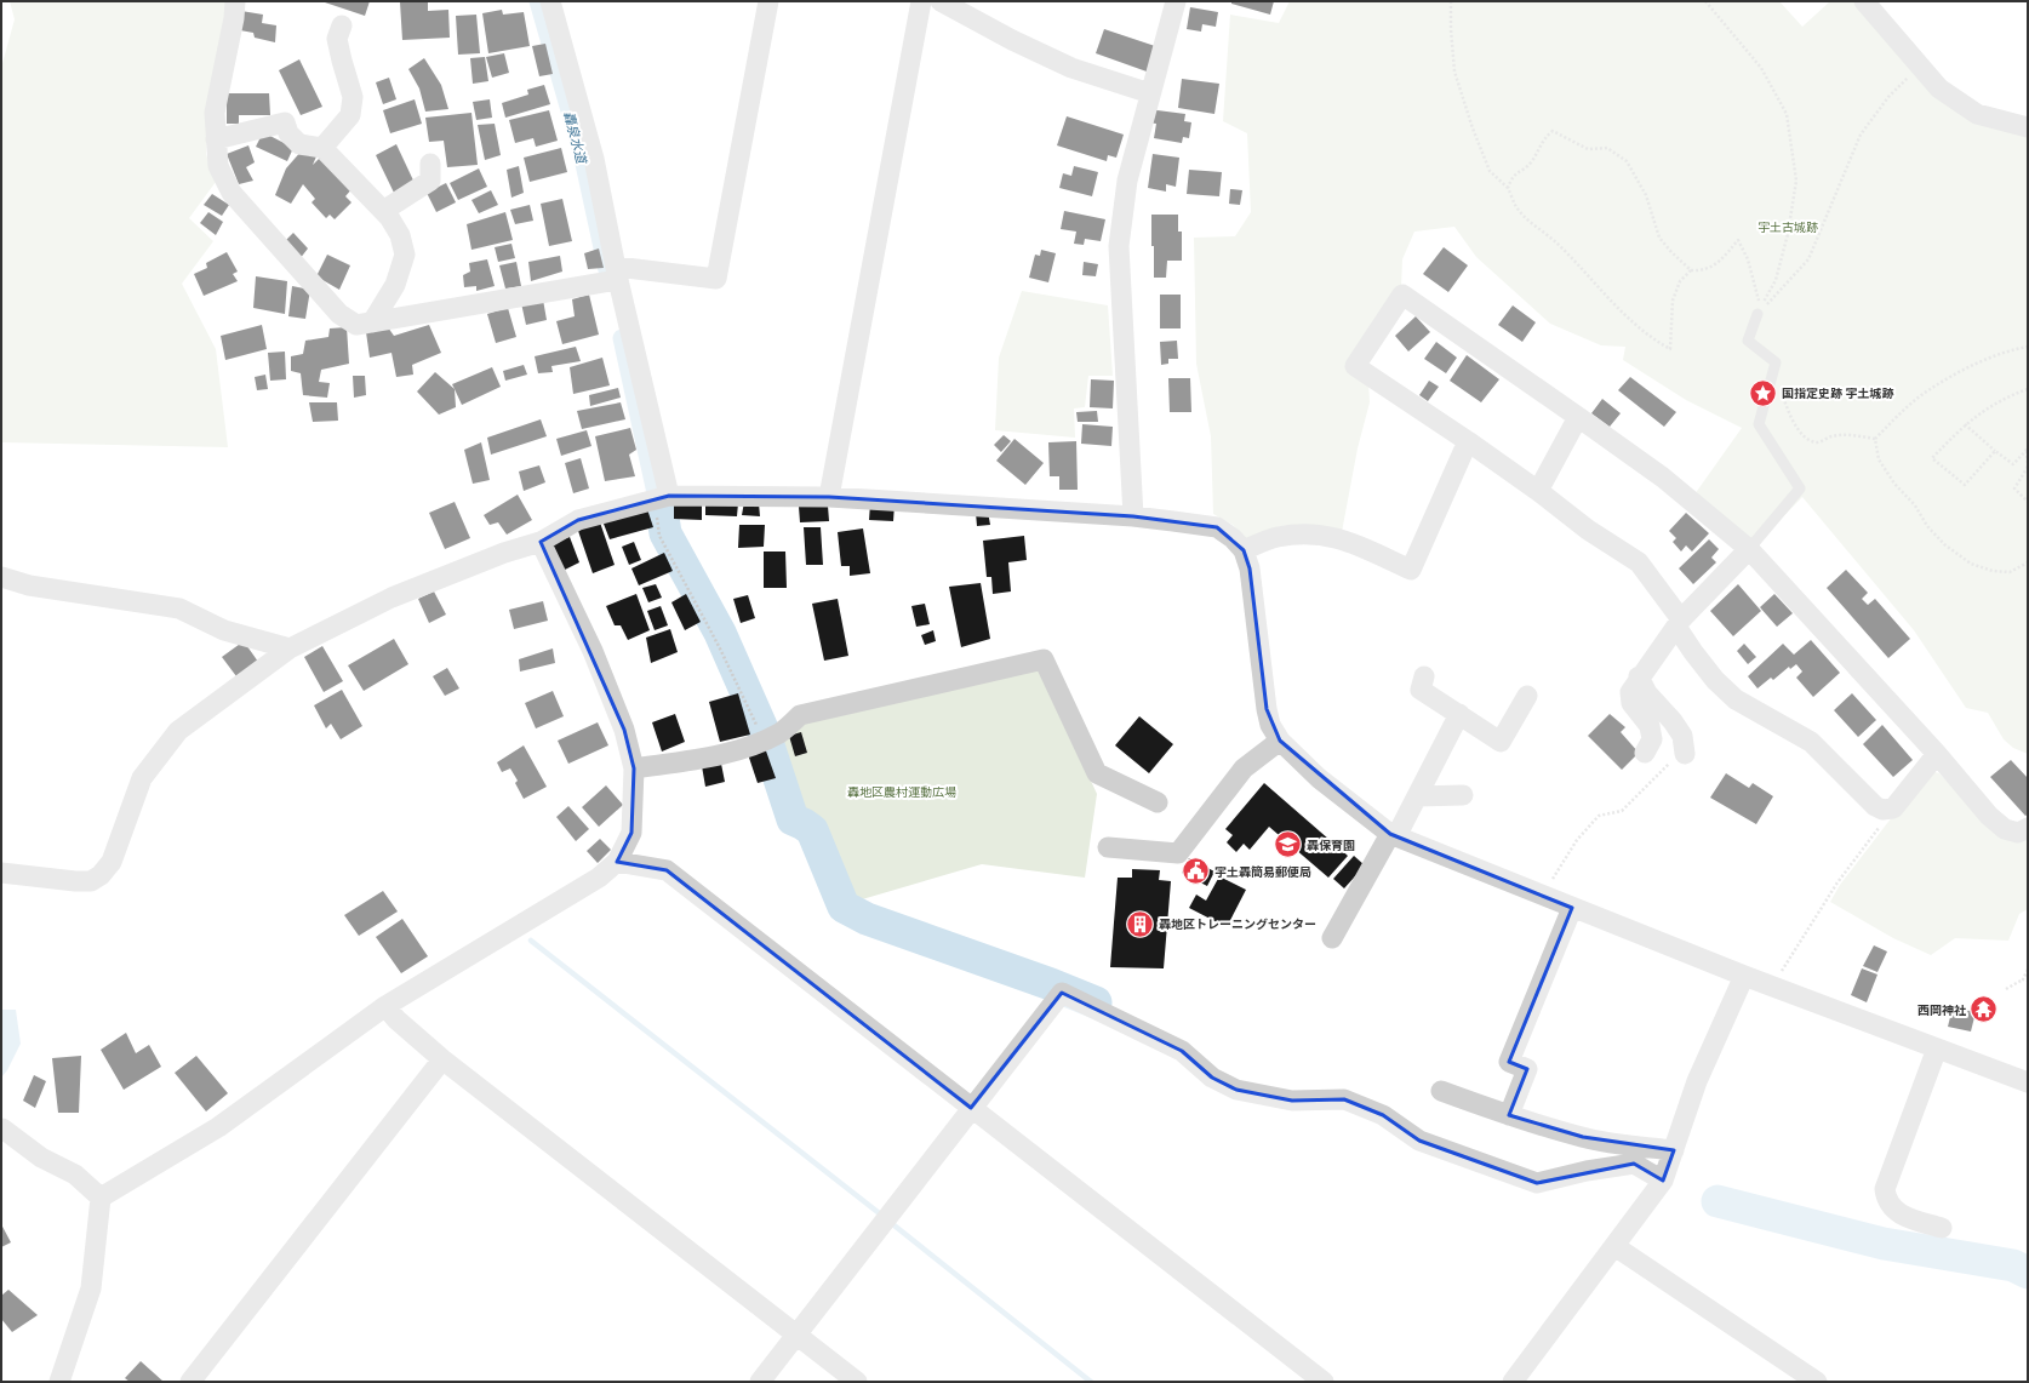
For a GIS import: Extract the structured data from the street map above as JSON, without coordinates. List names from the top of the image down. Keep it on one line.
{"water":["轟泉水道"],"parks":["宇土古城跡","轟地区農村運動広場"],"places":{"place":["国指定史跡 宇土城跡"],"school or university":["轟保育園"],"public building":["宇土轟簡易郵便局"],"building":["轟地区トレーニングセンター"],"temple":["西岡神社"]}}
